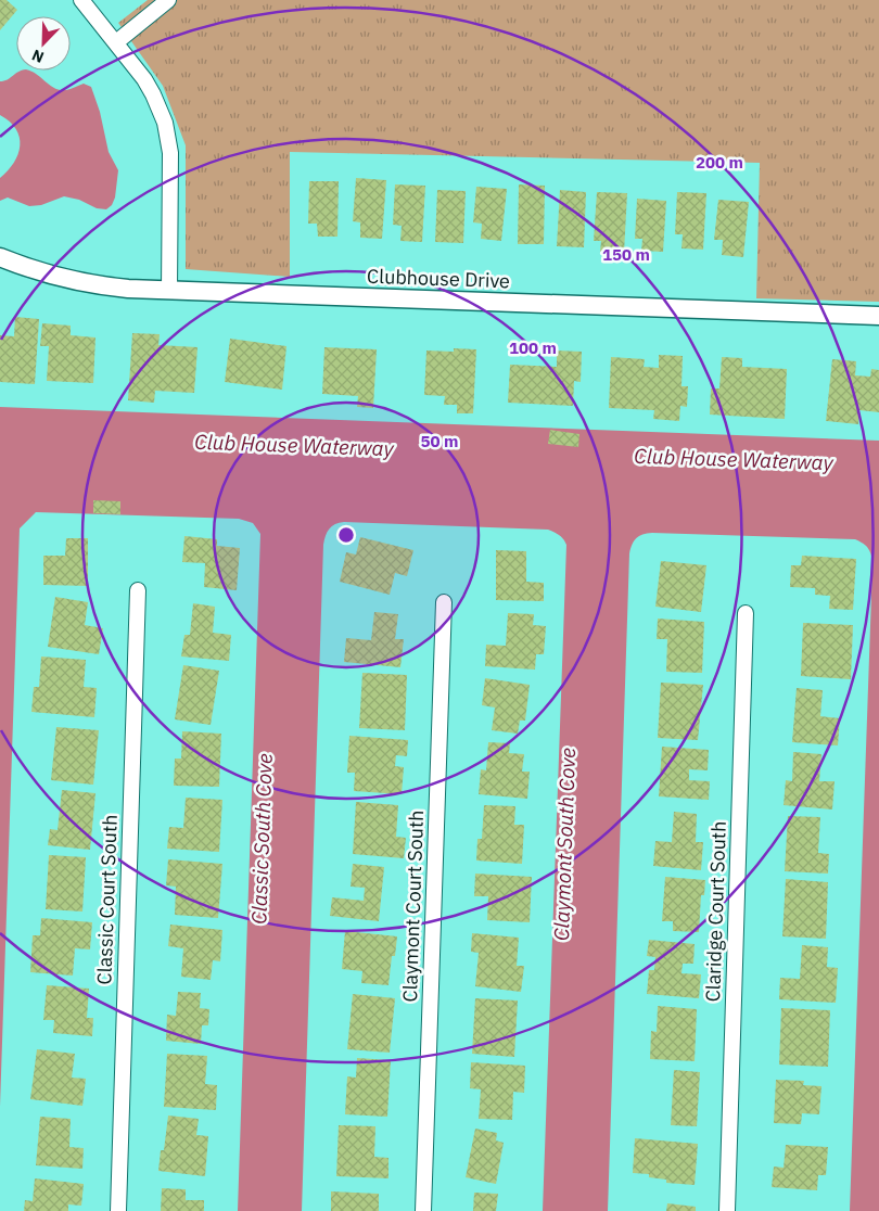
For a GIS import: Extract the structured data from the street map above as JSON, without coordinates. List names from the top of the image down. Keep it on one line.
{"streets":{"street":["Clubhouse Drive","Classic Court South","Claymont Court South","Claridge Court South"]},"water":["Club House Waterway","Classic South Cove","Claymont South Cove"],"north":"bottom left","rings":["200 m","150 m","100 m","50 m"]}
